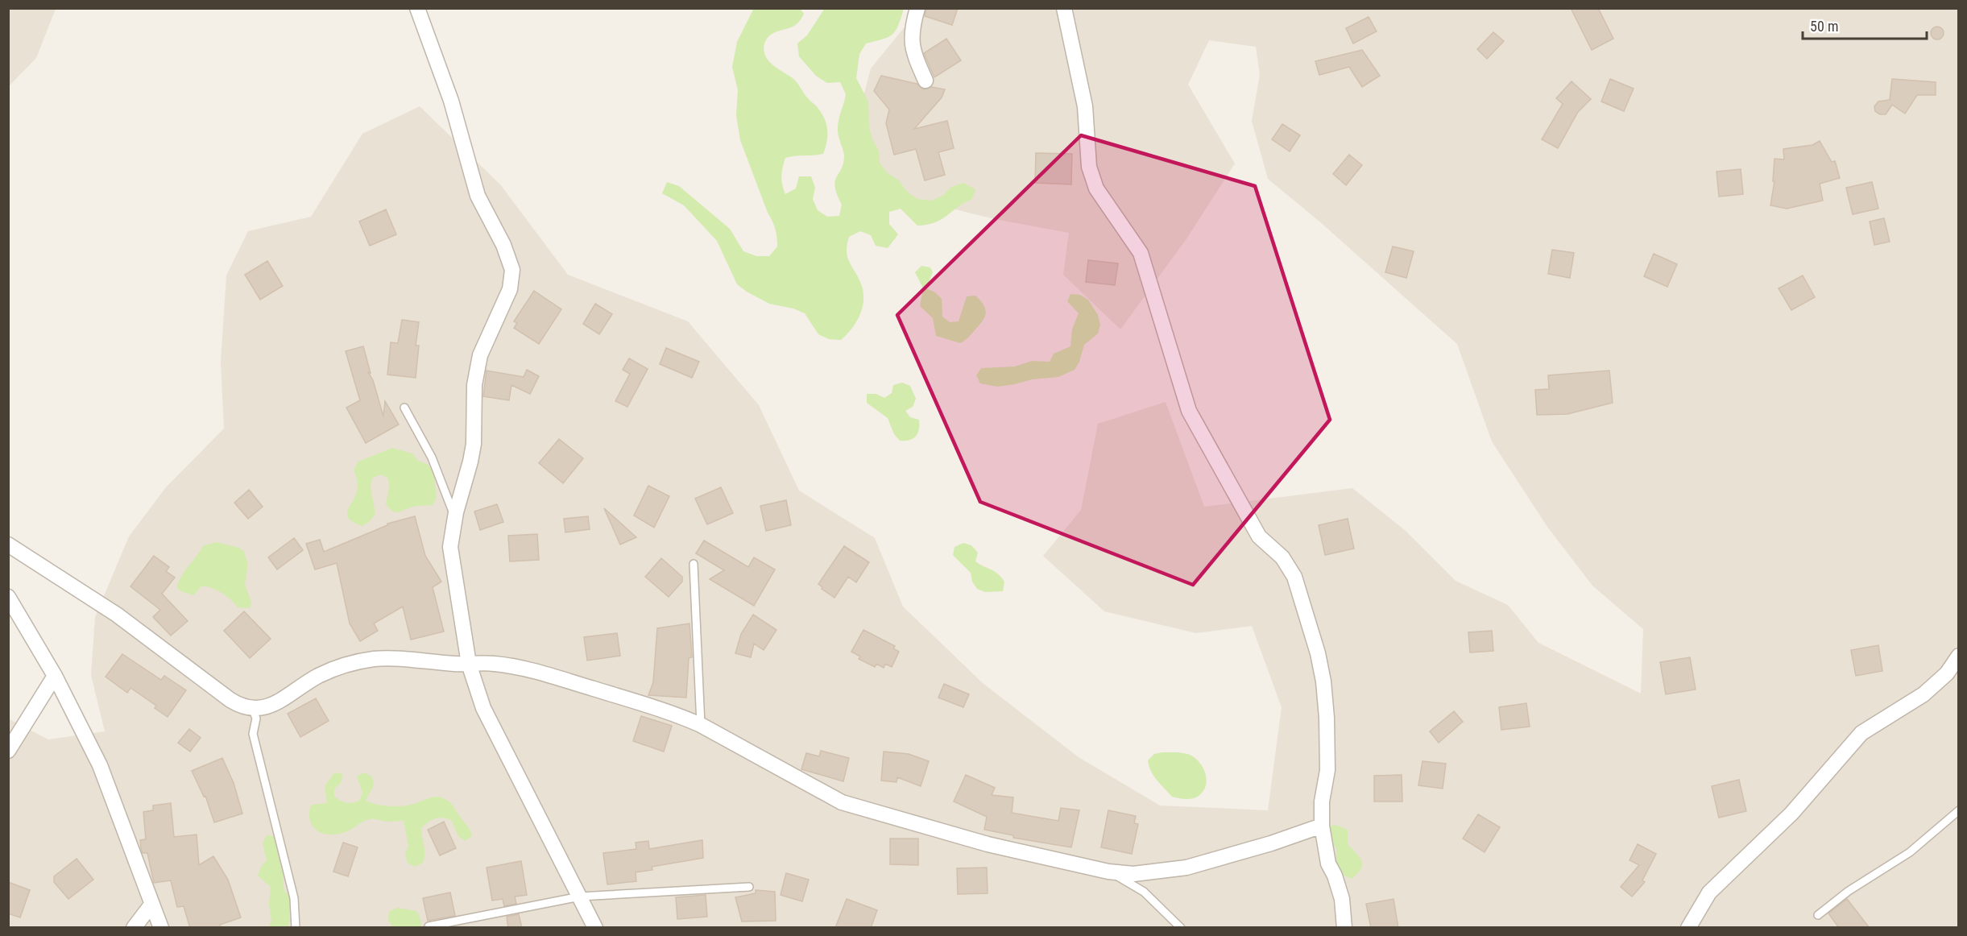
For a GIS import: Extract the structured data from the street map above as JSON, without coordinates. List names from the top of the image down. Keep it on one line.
{"scale_bar":"50 m"}
